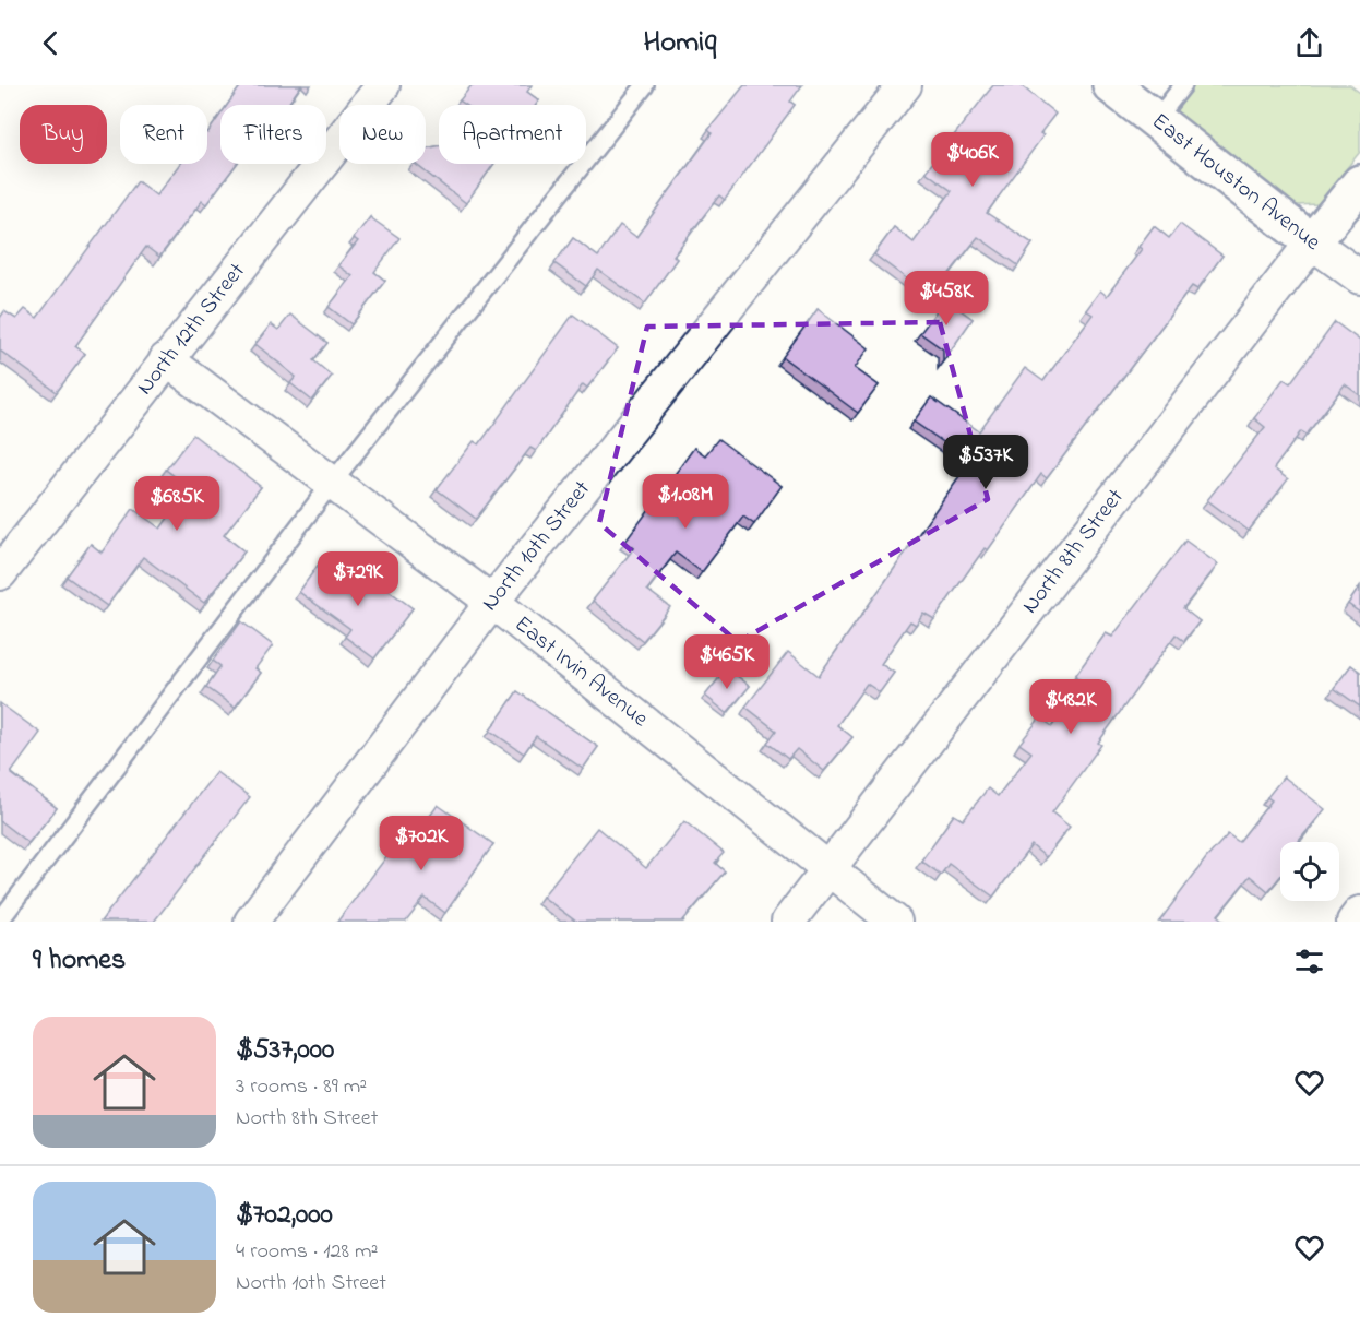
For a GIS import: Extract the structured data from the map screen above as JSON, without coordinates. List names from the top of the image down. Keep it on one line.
{"streets":{"street":["East Houston Avenue","North 12th Street","North 10th Street","North 8th Street","East Irvin Avenue"]},"crossings":[["East Houston Avenue","North 8th Street"],["North 12th Street","East Irvin Avenue"],["North 10th Street","East Irvin Avenue"],["North 8th Street","East Irvin Avenue"]],"page":{"header":"Homiq","chip":["Buy","Rent","Filters","New","Apartment"],"price":["$406K","$458K","$537K","$1.08M","$685K","$729K","$465K","$482K","$702K"],"heading":"9 homes","list":[{"name":"$537,000","note":"3 rooms · 89 m² · North 8th Street"},{"name":"$702,000","note":"4 rooms · 128 m² · North 10th Street"}]}}
